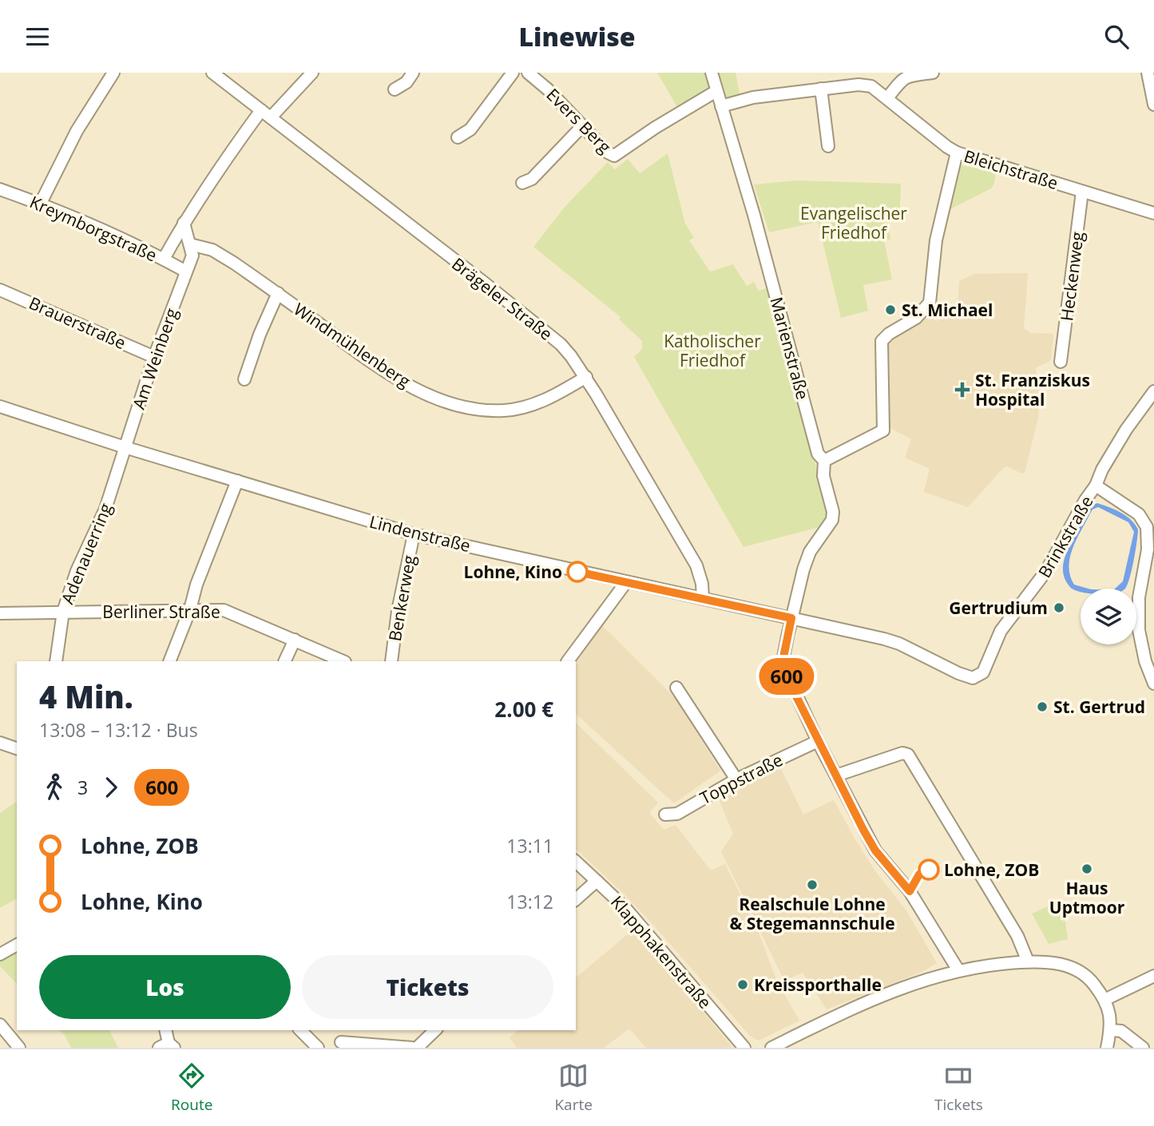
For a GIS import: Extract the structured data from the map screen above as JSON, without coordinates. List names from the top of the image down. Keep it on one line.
{"streets":{"street":["Evers Berg","Bleichstraße","Kreymborgstraße","Heckenweg","Brägeler Straße","Brauerstraße","Windmühlenberg","Marienstraße","Am Weinberg","Lindenstraße","Brinkstraße","Adenauerring","Benkerweg","Berliner Straße","Toppstraße","Klapphakenstraße"]},"crossings":[["Evers Berg","Marienstraße"],["Bleichstraße","Heckenweg"],["Bleichstraße","Marienstraße"],["Kreymborgstraße","Am Weinberg"],["Brägeler Straße","Windmühlenberg"],["Brägeler Straße","Lindenstraße"],["Brauerstraße","Am Weinberg"],["Windmühlenberg","Am Weinberg"],["Marienstraße","Lindenstraße"],["Marienstraße","Toppstraße"],["Am Weinberg","Lindenstraße"],["Am Weinberg","Adenauerring"],["Lindenstraße","Brinkstraße"],["Lindenstraße","Adenauerring"],["Lindenstraße","Benkerweg"],["Adenauerring","Berliner Straße"]],"parks":["Evangelischer Friedhof","Katholischer Friedhof"],"places":{"other":["St. Michael","Lohne, Kino","Gertrudium","St. Gertrud","Haus Uptmoor","Lohne, ZOB","Realschule Lohne & Stegemannschule","Kreissporthalle"],"health":["St. Franziskus Hospital"]},"lines":["bus line 600"],"page":{"header":"Linewise","on_map":"600","heading":["4 Min.","13:08 – 13:12 · Bus","2.00 €"],"legs":["3","600"],"list":[{"name":"Lohne, ZOB","value":"13:11"},{"name":"Lohne, Kino","value":"13:12"}],"buttons":["Los","Tickets"],"tabs":["Route","Karte","Tickets"]}}
